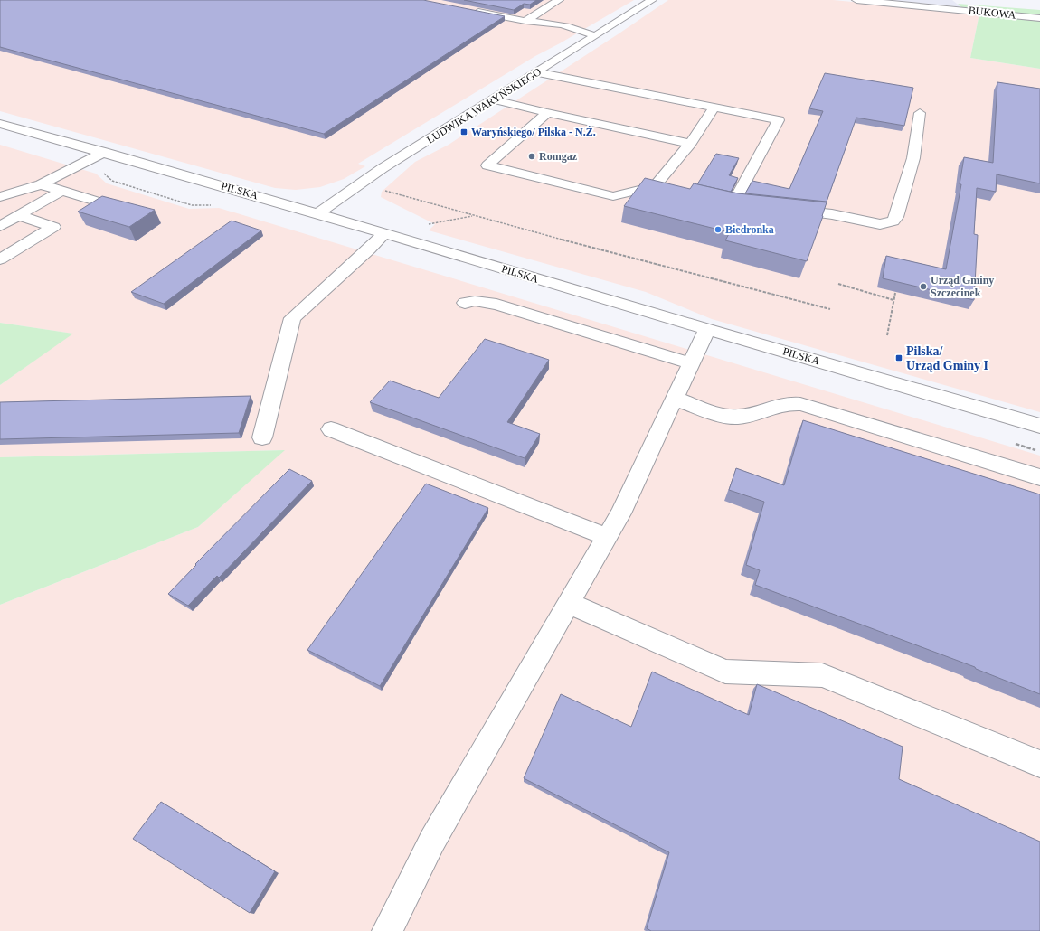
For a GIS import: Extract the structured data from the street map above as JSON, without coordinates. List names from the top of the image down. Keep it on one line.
{"streets":{"street":["BUKOWA","LUDWIKA WARYŃSKIEGO","PILSKA"]},"crossings":[["LUDWIKA WARYŃSKIEGO","PILSKA"]],"places":{"transit":["Waryńskiego/ Pilska - N.Ż.","Pilska/ Urząd Gminy I"],"other":["Romgaz","Biedronka","Urząd Gminy Szczecinek"]}}
